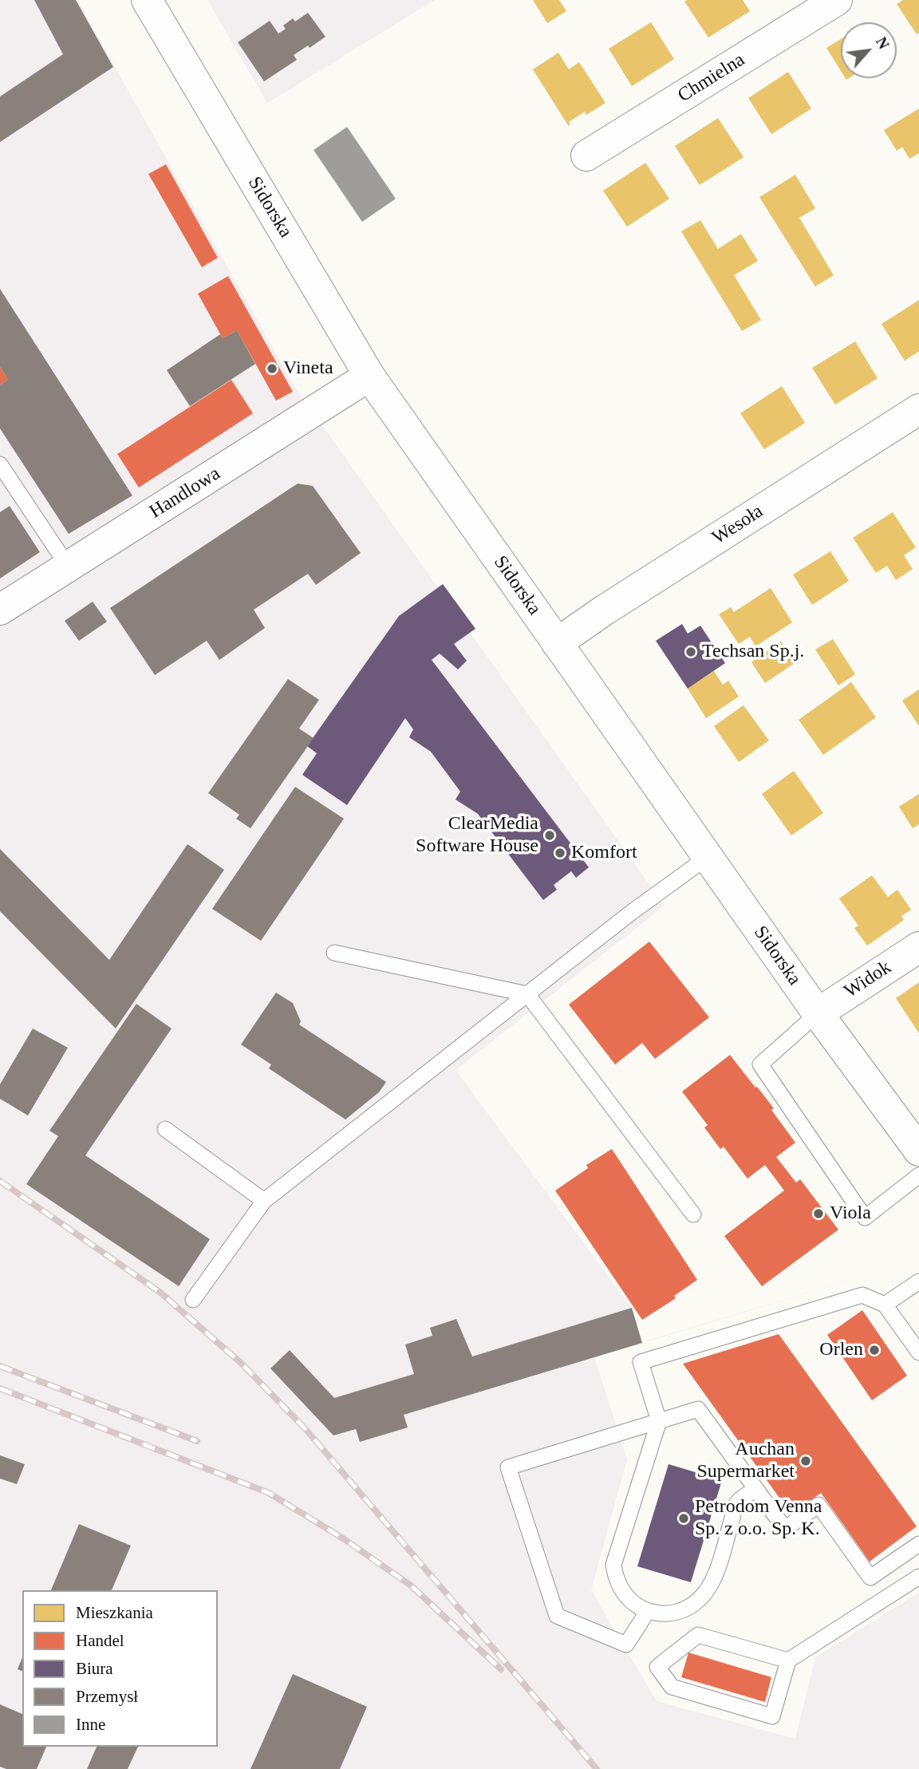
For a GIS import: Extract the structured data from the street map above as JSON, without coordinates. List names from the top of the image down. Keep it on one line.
{"streets":{"street":["Chmielna","Sidorska","Handlowa","Wesoła","Widok"]},"crossings":[["Sidorska","Handlowa"],["Sidorska","Wesoła"],["Sidorska","Widok"]],"places":["Vineta","Techsan Sp.j.","ClearMedia Software House","Komfort","Viola","Orlen","Auchan Supermarket","Petrodom Venna Sp. z o.o. Sp. K."],"legend":["Mieszkania","Handel","Biura","Przemysł","Inne"],"north":"top right"}
